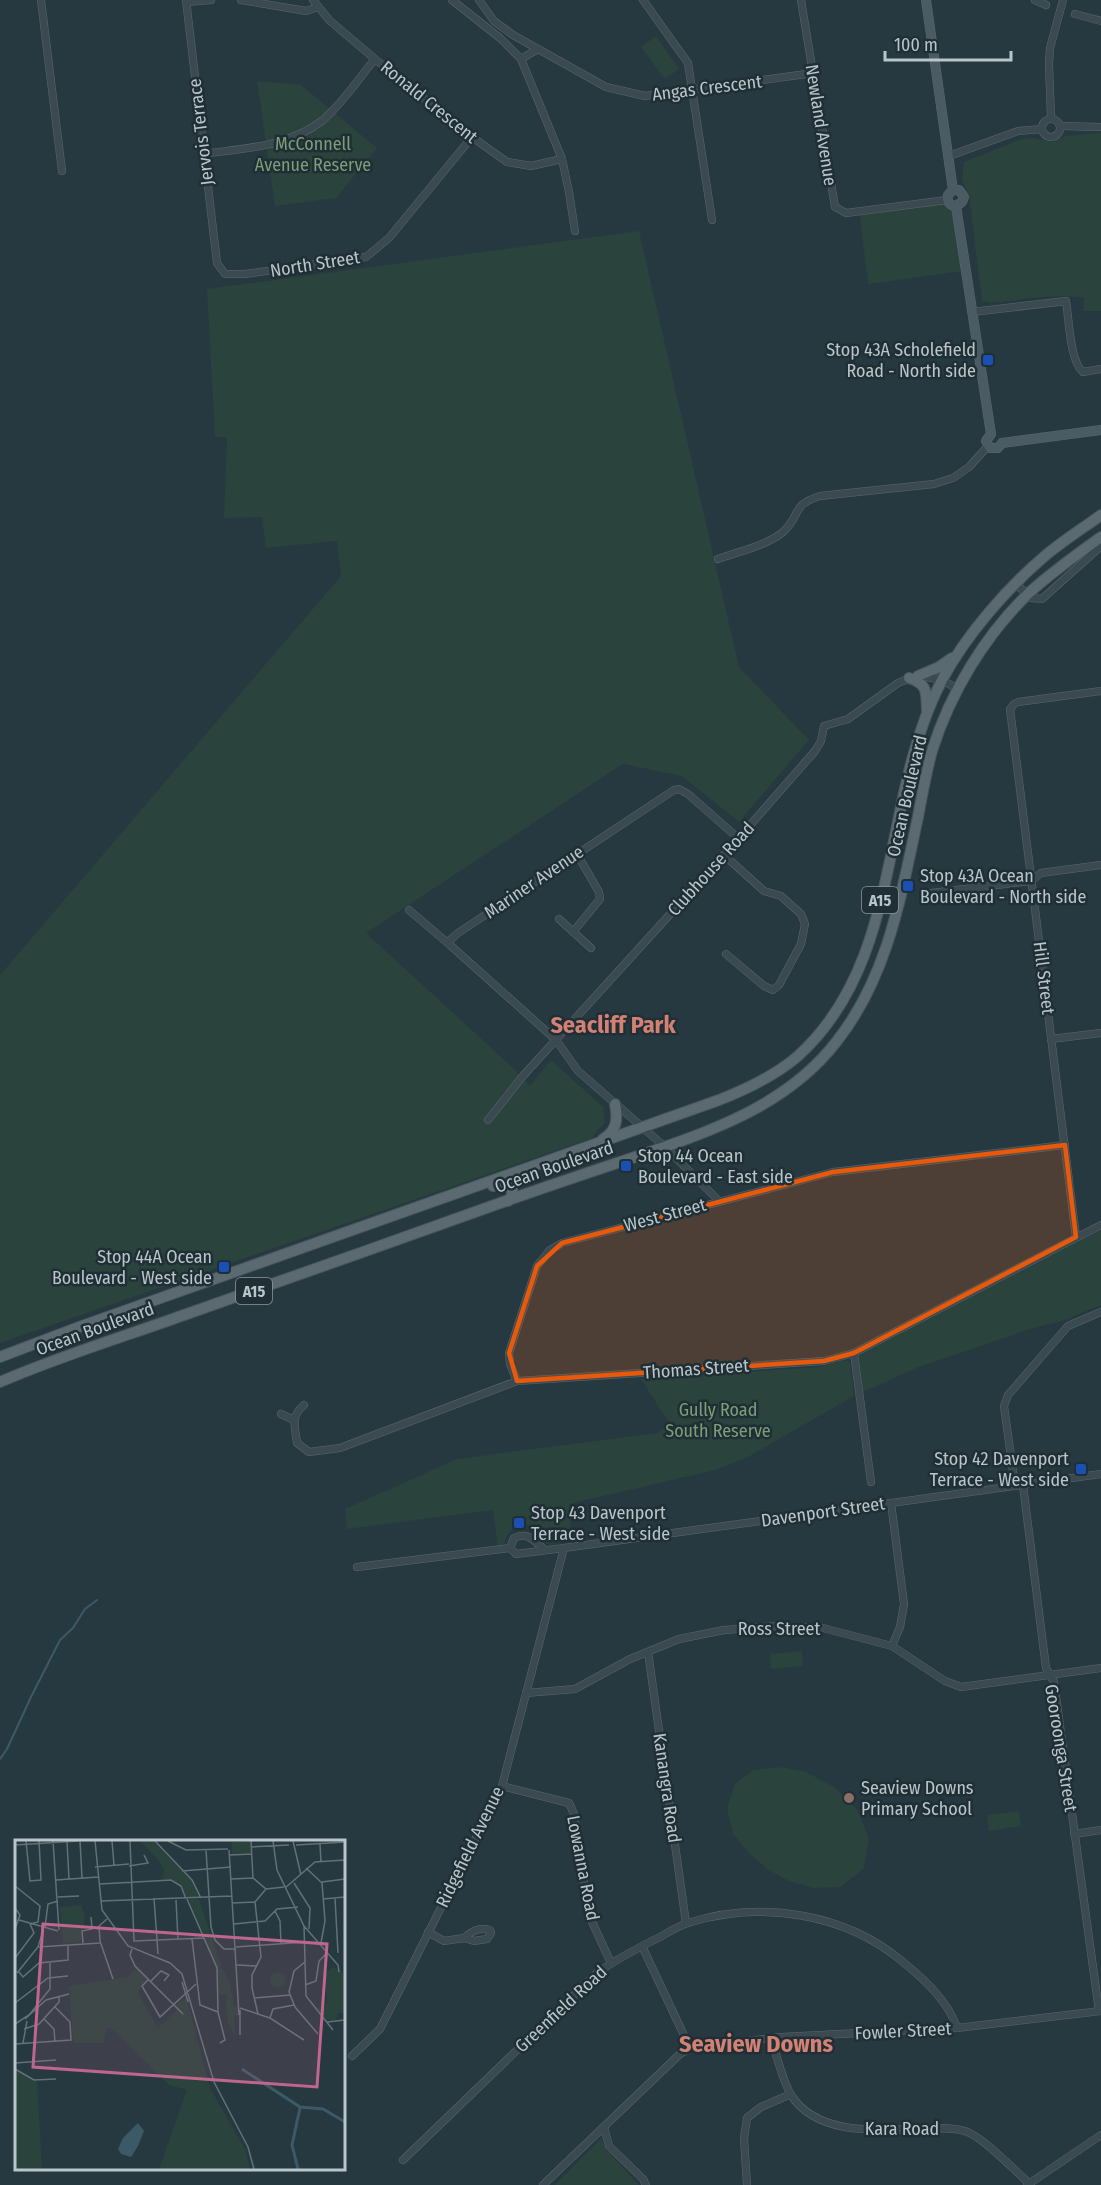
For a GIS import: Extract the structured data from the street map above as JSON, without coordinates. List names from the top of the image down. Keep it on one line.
{"streets":{"main road":["Ocean Boulevard","A15"],"street":["Angas Crescent","Ronald Crescent","Newland Avenue","Jervois Terrace","North Street","Clubhouse Road","Mariner Avenue","Hill Street","West Street","Thomas Street","Davenport Street","Ross Street","Gooroonga Street","Kanangra Road","Ridgefield Avenue","Lowanna Road","Greenfield Road","Fowler Street","Kara Road"]},"crossings":[["Angas Crescent","Newland Avenue"],["Ronald Crescent","North Street"],["Jervois Terrace","North Street"],["Clubhouse Road","Mariner Avenue"],["Hill Street","West Street"],["Hill Street","Thomas Street"],["West Street","Thomas Street"],["Davenport Street","Gooroonga Street"],["Davenport Street","Ridgefield Avenue"],["Ross Street","Gooroonga Street"],["Ross Street","Kanangra Road"],["Ross Street","Ridgefield Avenue"],["Gooroonga Street","Fowler Street"],["Kanangra Road","Greenfield Road"],["Ridgefield Avenue","Lowanna Road"],["Lowanna Road","Greenfield Road"],["Greenfield Road","Fowler Street"],["Fowler Street","Kara Road"]],"districts":["Seacliff Park","Seaview Downs"],"parks":["McConnell Avenue Reserve","Gully Road South Reserve"],"places":{"transit":["Stop 43A Scholefield Road - North side","Stop 43A Ocean Boulevard - North side","Stop 44 Ocean Boulevard - East side","Stop 44A Ocean Boulevard - West side","Stop 42 Davenport Terrace - West side","Stop 43 Davenport Terrace - West side"],"other":["Seaview Downs Primary School"]},"scale_bar":"100 m"}
